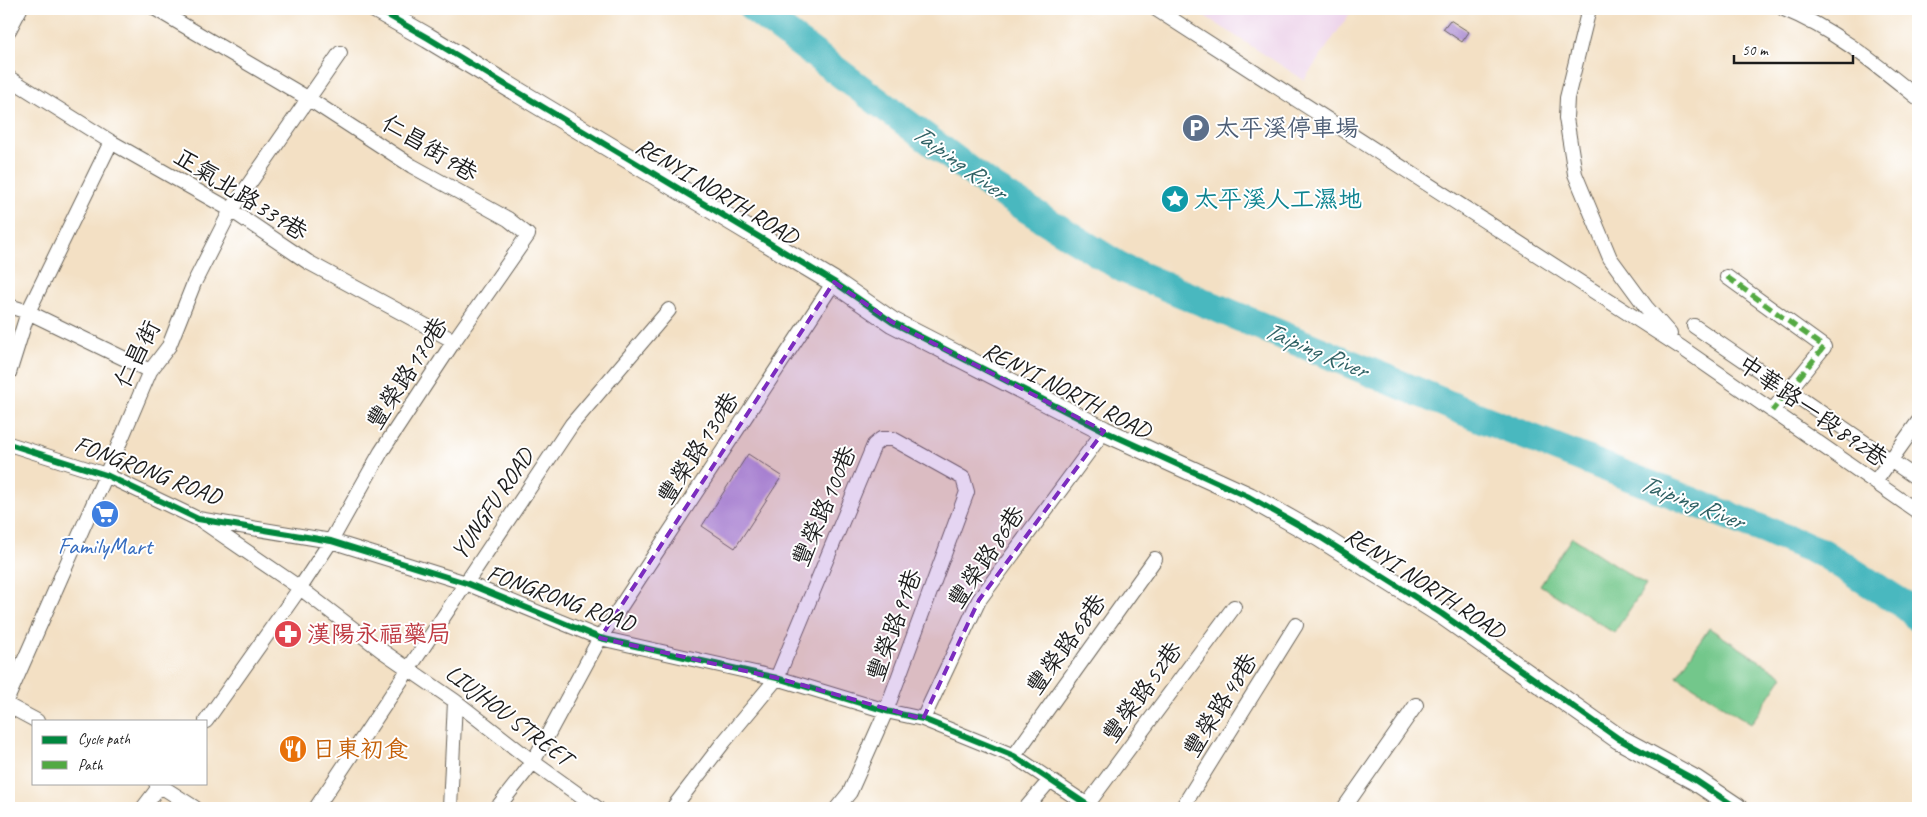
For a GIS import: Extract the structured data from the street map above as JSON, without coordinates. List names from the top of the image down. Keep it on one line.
{"streets":{"street":["仁昌街9巷","RENYI NORTH ROAD","正氣北路339巷","仁昌街","豐榮路170巷","中華路一段892巷","豐榮路130巷","FONGRONG ROAD","YUNGFU ROAD","豐榮路100巷","豐榮路86巷","豐榮路91巷","豐榮路68巷","豐榮路52巷","豐榮路48巷","LIUJHOU STREET"]},"crossings":[["仁昌街9巷","仁昌街"],["仁昌街9巷","豐榮路170巷"],["RENYI NORTH ROAD","豐榮路130巷"],["RENYI NORTH ROAD","豐榮路86巷"],["正氣北路339巷","仁昌街"],["正氣北路339巷","豐榮路170巷"],["仁昌街","FONGRONG ROAD"],["豐榮路170巷","FONGRONG ROAD"],["豐榮路170巷","LIUJHOU STREET"],["豐榮路130巷","FONGRONG ROAD"],["豐榮路130巷","LIUJHOU STREET"],["FONGRONG ROAD","YUNGFU ROAD"],["FONGRONG ROAD","豐榮路100巷"],["FONGRONG ROAD","豐榮路86巷"],["FONGRONG ROAD","豐榮路91巷"],["FONGRONG ROAD","豐榮路68巷"],["FONGRONG ROAD","豐榮路52巷"],["FONGRONG ROAD","LIUJHOU STREET"],["YUNGFU ROAD","LIUJHOU STREET"],["豐榮路100巷","豐榮路91巷"]],"water":["Taiping River"],"places":{"parking":["太平溪停車場"],"place":["太平溪人工濕地"],"supermarket":["FamilyMart"],"pharmacy":["漢陽永福藥局"],"restaurant":["日東初食"]},"legend":["Cycle path","Path"],"scale_bar":"50 m"}
